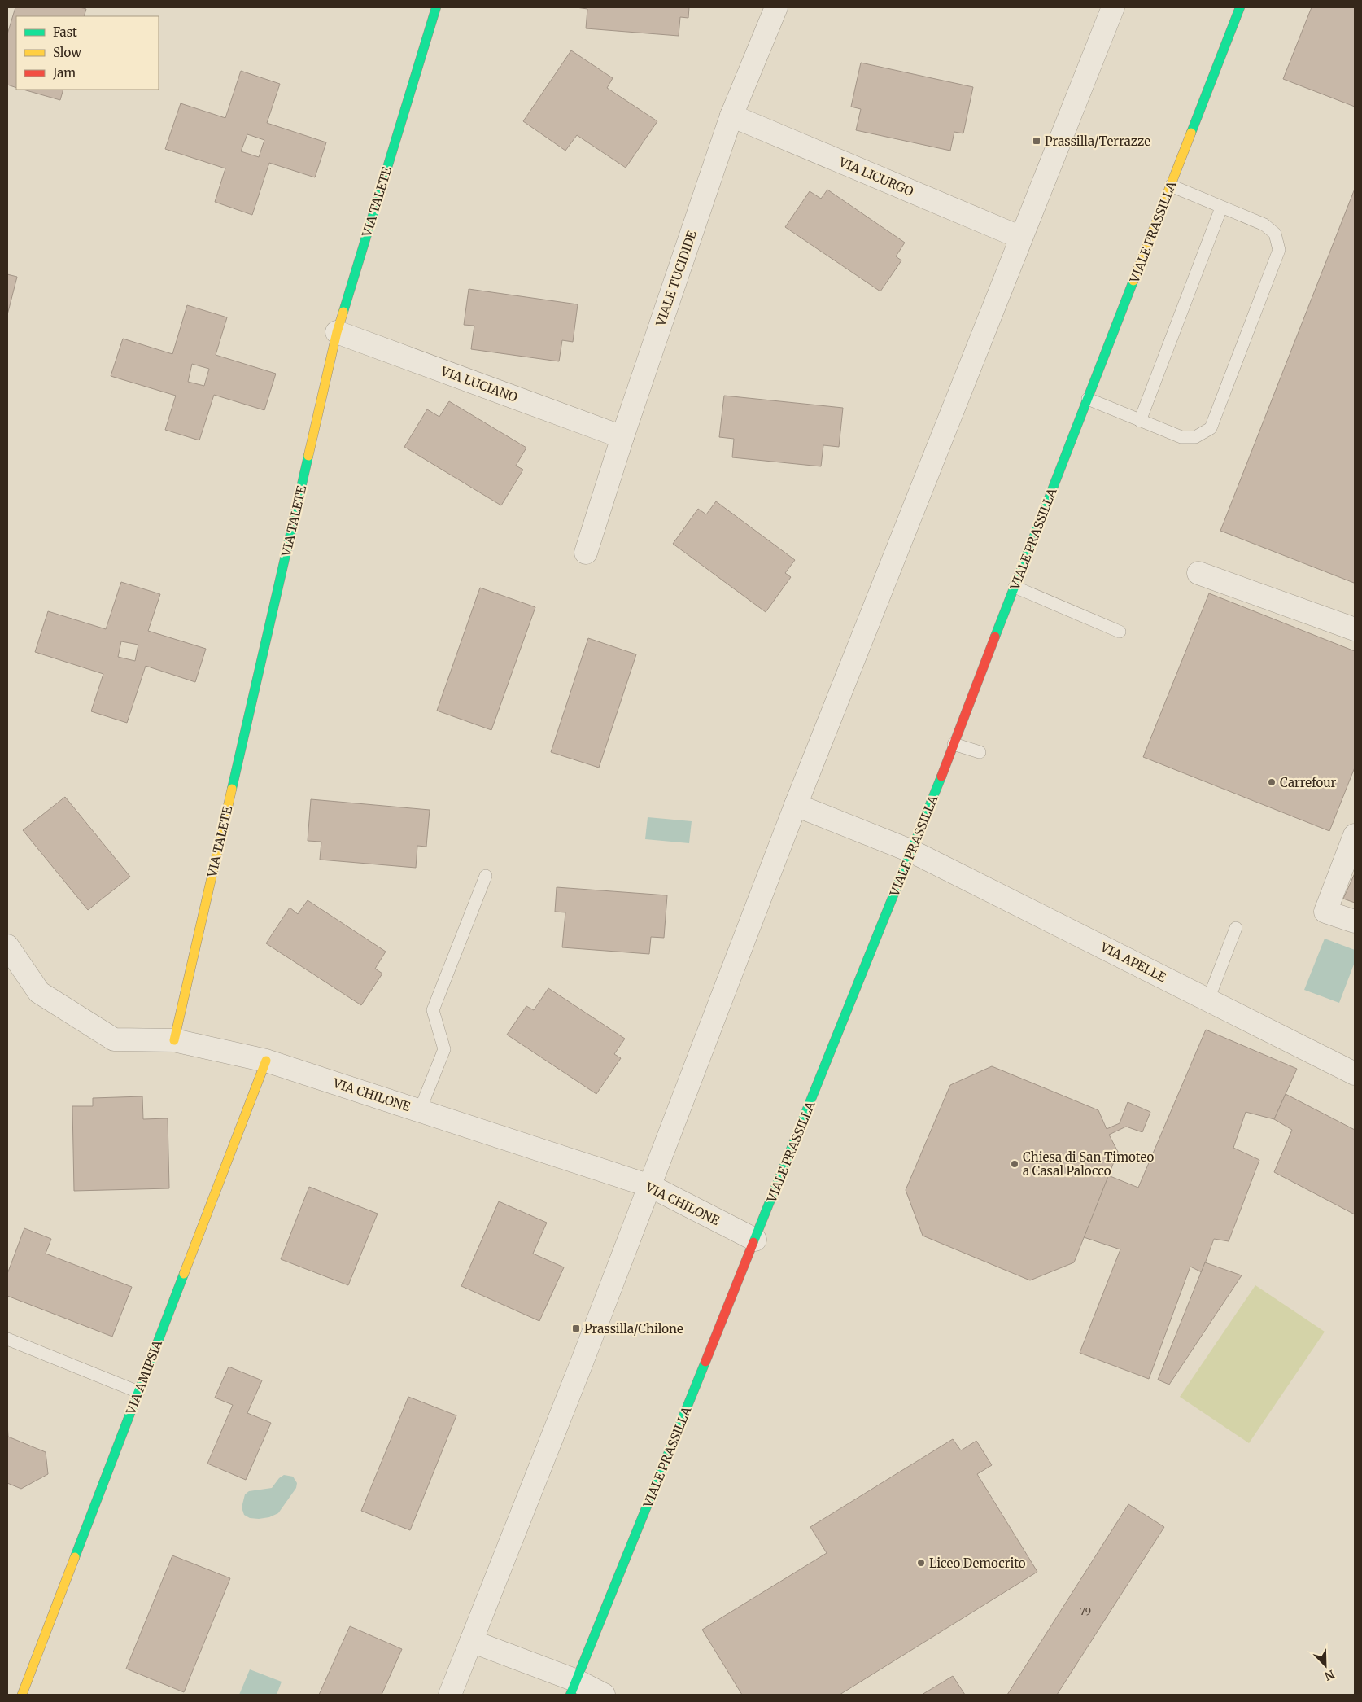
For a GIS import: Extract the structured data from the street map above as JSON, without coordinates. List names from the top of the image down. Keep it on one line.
{"streets":{"street":["VIA LICURGO","VIA TALETE","VIALE PRASSILLA","VIALE TUCIDIDE","VIA LUCIANO","VIA APELLE","VIA CHILONE","VIA AMIPSIA"]},"crossings":[["VIA LICURGO","VIALE TUCIDIDE"],["VIA TALETE","VIA LUCIANO"],["VIA TALETE","VIA CHILONE"],["VIALE PRASSILLA","VIA APELLE"],["VIALE PRASSILLA","VIA CHILONE"],["VIALE TUCIDIDE","VIA LUCIANO"],["VIA CHILONE","VIA AMIPSIA"]],"places":{"transit":["Prassilla/Terrazze","Prassilla/Chilone"],"other":["Carrefour","Chiesa di San Timoteo a Casal Palocco","Liceo Democrito"]},"house_numbers":["79"],"legend":["Fast","Slow","Jam"],"north":"bottom right"}
